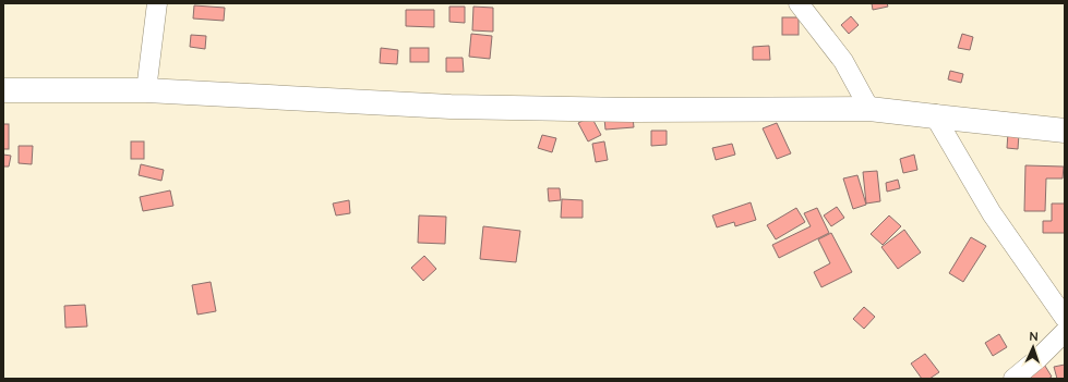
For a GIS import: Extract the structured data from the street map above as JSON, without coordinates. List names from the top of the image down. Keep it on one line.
{"north":"top"}
